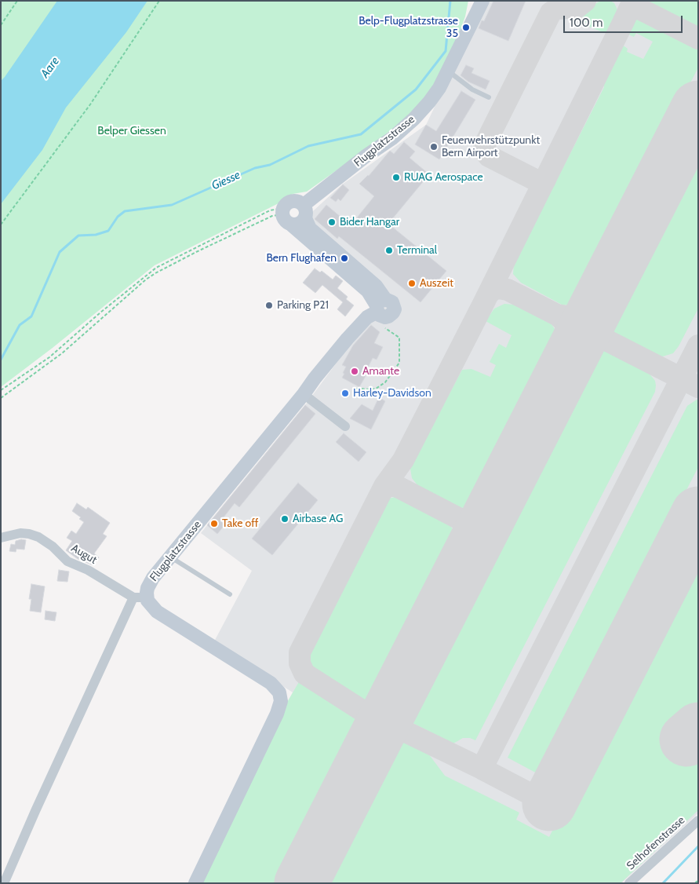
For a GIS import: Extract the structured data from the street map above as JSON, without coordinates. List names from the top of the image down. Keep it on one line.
{"streets":{"street":["Flugplatzstrasse","Augut","Selhofenstrasse"]},"crossings":[["Flugplatzstrasse","Augut"]],"water":["Aare","Giesse"],"parks":["Belper Giessen"],"places":["Belp-Flugplatzstrasse 35","Feuerwehrstützpunkt Bern Airport","RUAG Aerospace","Bider Hangar","Terminal","Bern Flughafen","Auszeit","Parking P21","Amante","Harley-Davidson","Airbase AG","Take off"],"scale_bar":"100 m"}
